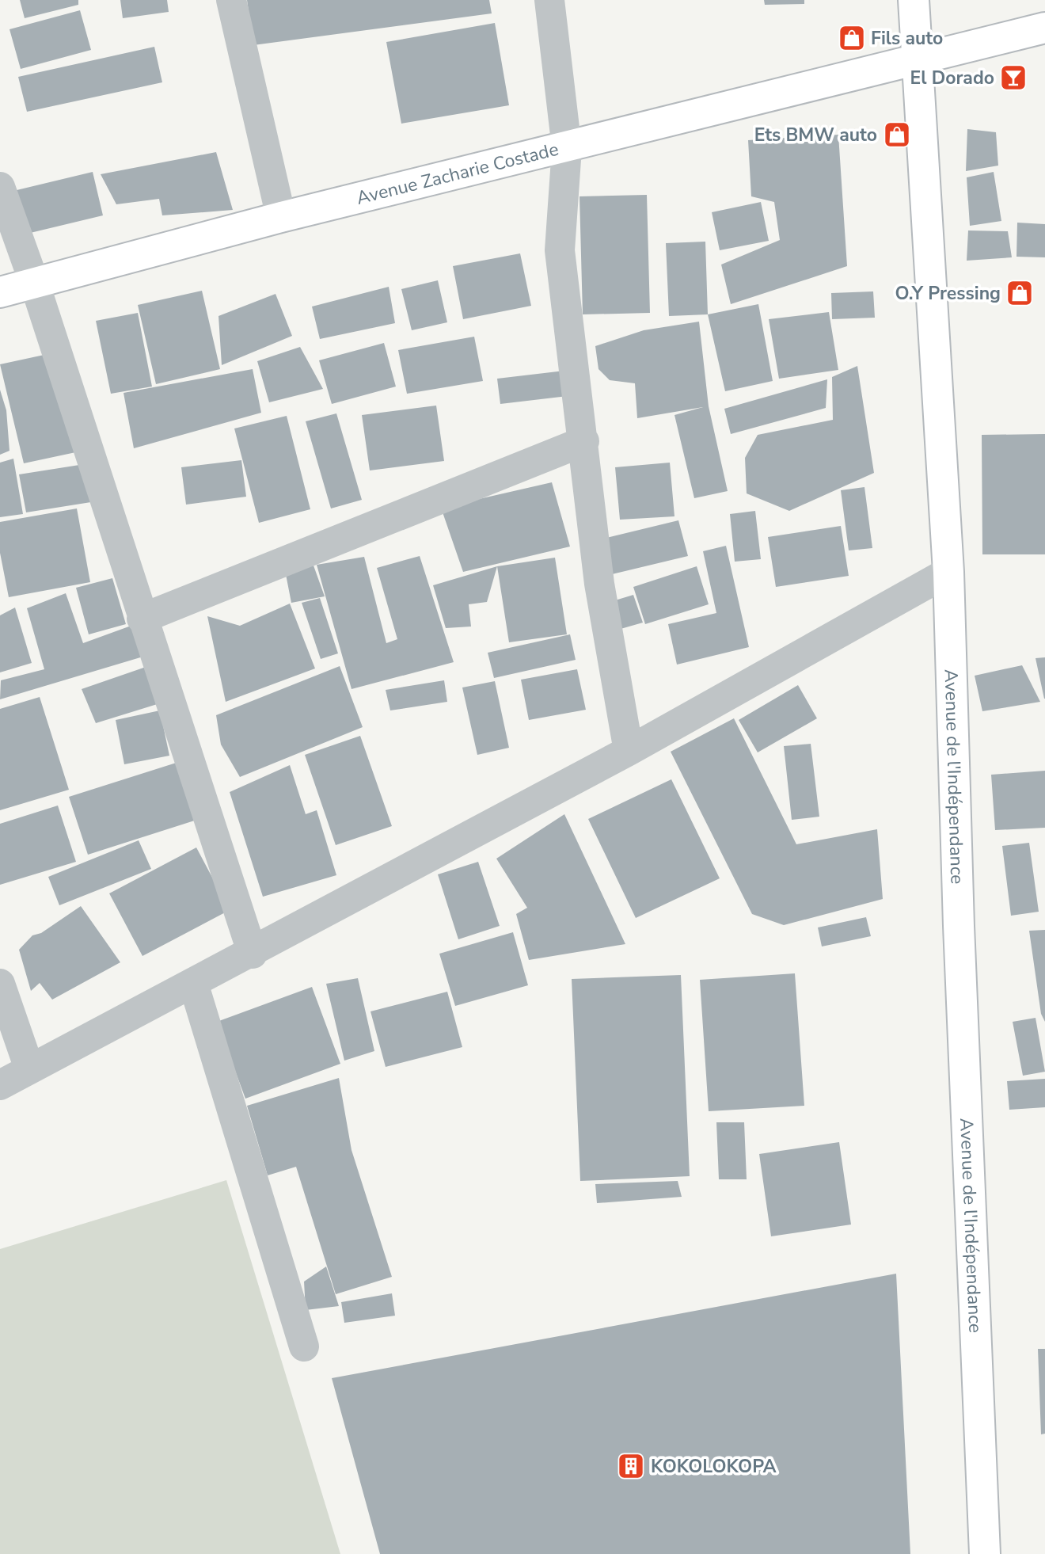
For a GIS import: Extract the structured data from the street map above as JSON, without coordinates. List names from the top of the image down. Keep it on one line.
{"streets":{"street":["Avenue Zacharie Costade","Avenue de l'Indépendance"]},"crossings":[["Avenue Zacharie Costade","Avenue de l'Indépendance"]],"places":{"shop":["Fils auto","Ets BMW auto","O.Y Pressing"],"bar":["El Dorado"],"building":["KOKOLOKOPA"]}}
